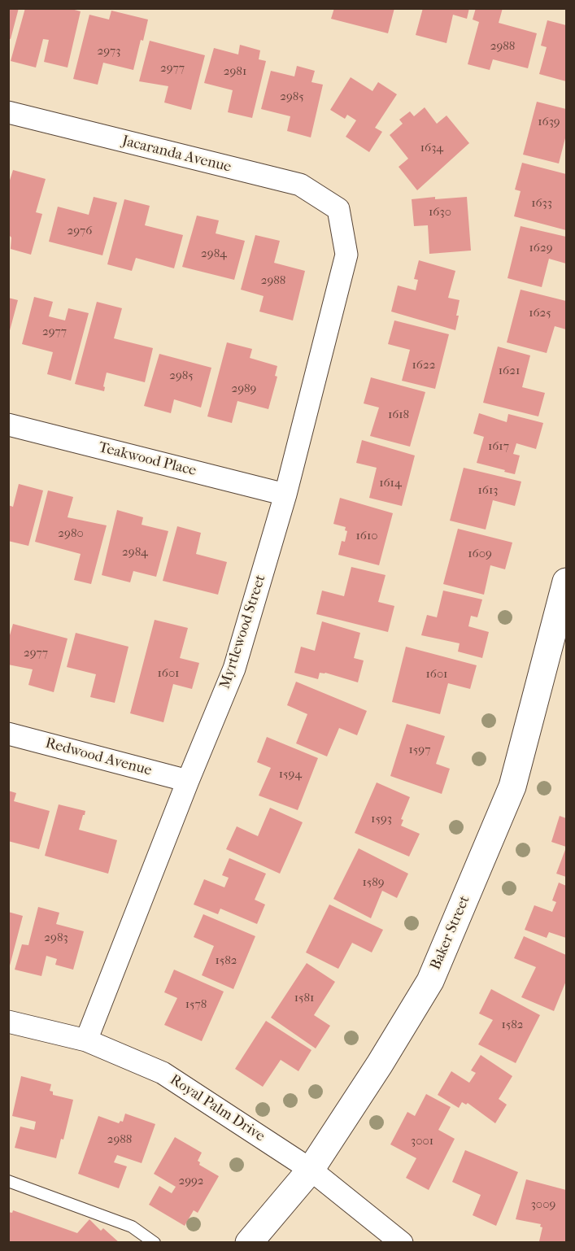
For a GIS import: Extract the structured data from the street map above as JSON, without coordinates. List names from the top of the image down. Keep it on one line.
{"streets":{"street":["Jacaranda Avenue","Teakwood Place","Myrtlewood Street","Redwood Avenue","Baker Street","Royal Palm Drive"]},"crossings":[["Jacaranda Avenue","Myrtlewood Street"],["Teakwood Place","Myrtlewood Street"],["Myrtlewood Street","Redwood Avenue"],["Myrtlewood Street","Royal Palm Drive"],["Baker Street","Royal Palm Drive"]],"house_numbers":["2988","2973","2977","2981","2985","1639","1634","1633","1630","2976","1629","2984","2988","1625","2977","1622","1621","2985","2989","1618","1617","1614","1613","2980","1610","2984","1609","2977","1601","1601","1597","1594","1593","1589","2983","1582","1581","1578","1582","2988","3001","2992","3009"]}
